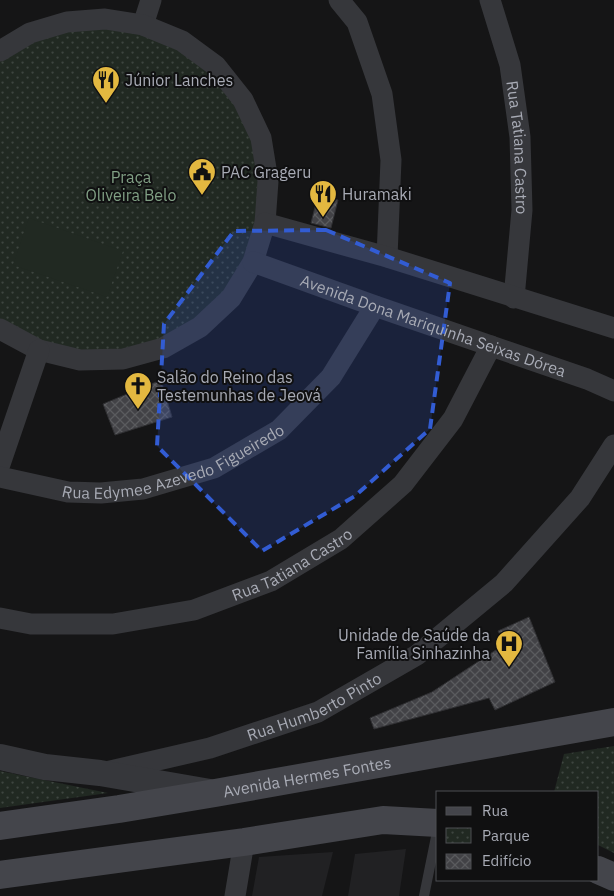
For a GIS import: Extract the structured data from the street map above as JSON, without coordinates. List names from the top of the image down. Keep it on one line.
{"streets":{"main road":["Avenida Hermes Fontes"],"street":["Rua Tatiana Castro","Avenida Dona Mariquinha Seixas Dórea","Rua Edymee Azevedo Figueiredo","Rua Humberto Pinto"]},"crossings":[["Rua Tatiana Castro","Avenida Dona Mariquinha Seixas Dórea"],["Avenida Dona Mariquinha Seixas Dórea","Rua Edymee Azevedo Figueiredo"]],"parks":["Praça Oliveira Belo"],"places":{"restaurant":["Júnior Lanches","Huramaki"],"public building":["PAC Grageru"],"church":["Salão do Reino das Testemunhas de Jeová"],"hospital":["Unidade de Saúde da Família Sinhazinha"]},"legend":["Rua","Parque","Edifício"]}
